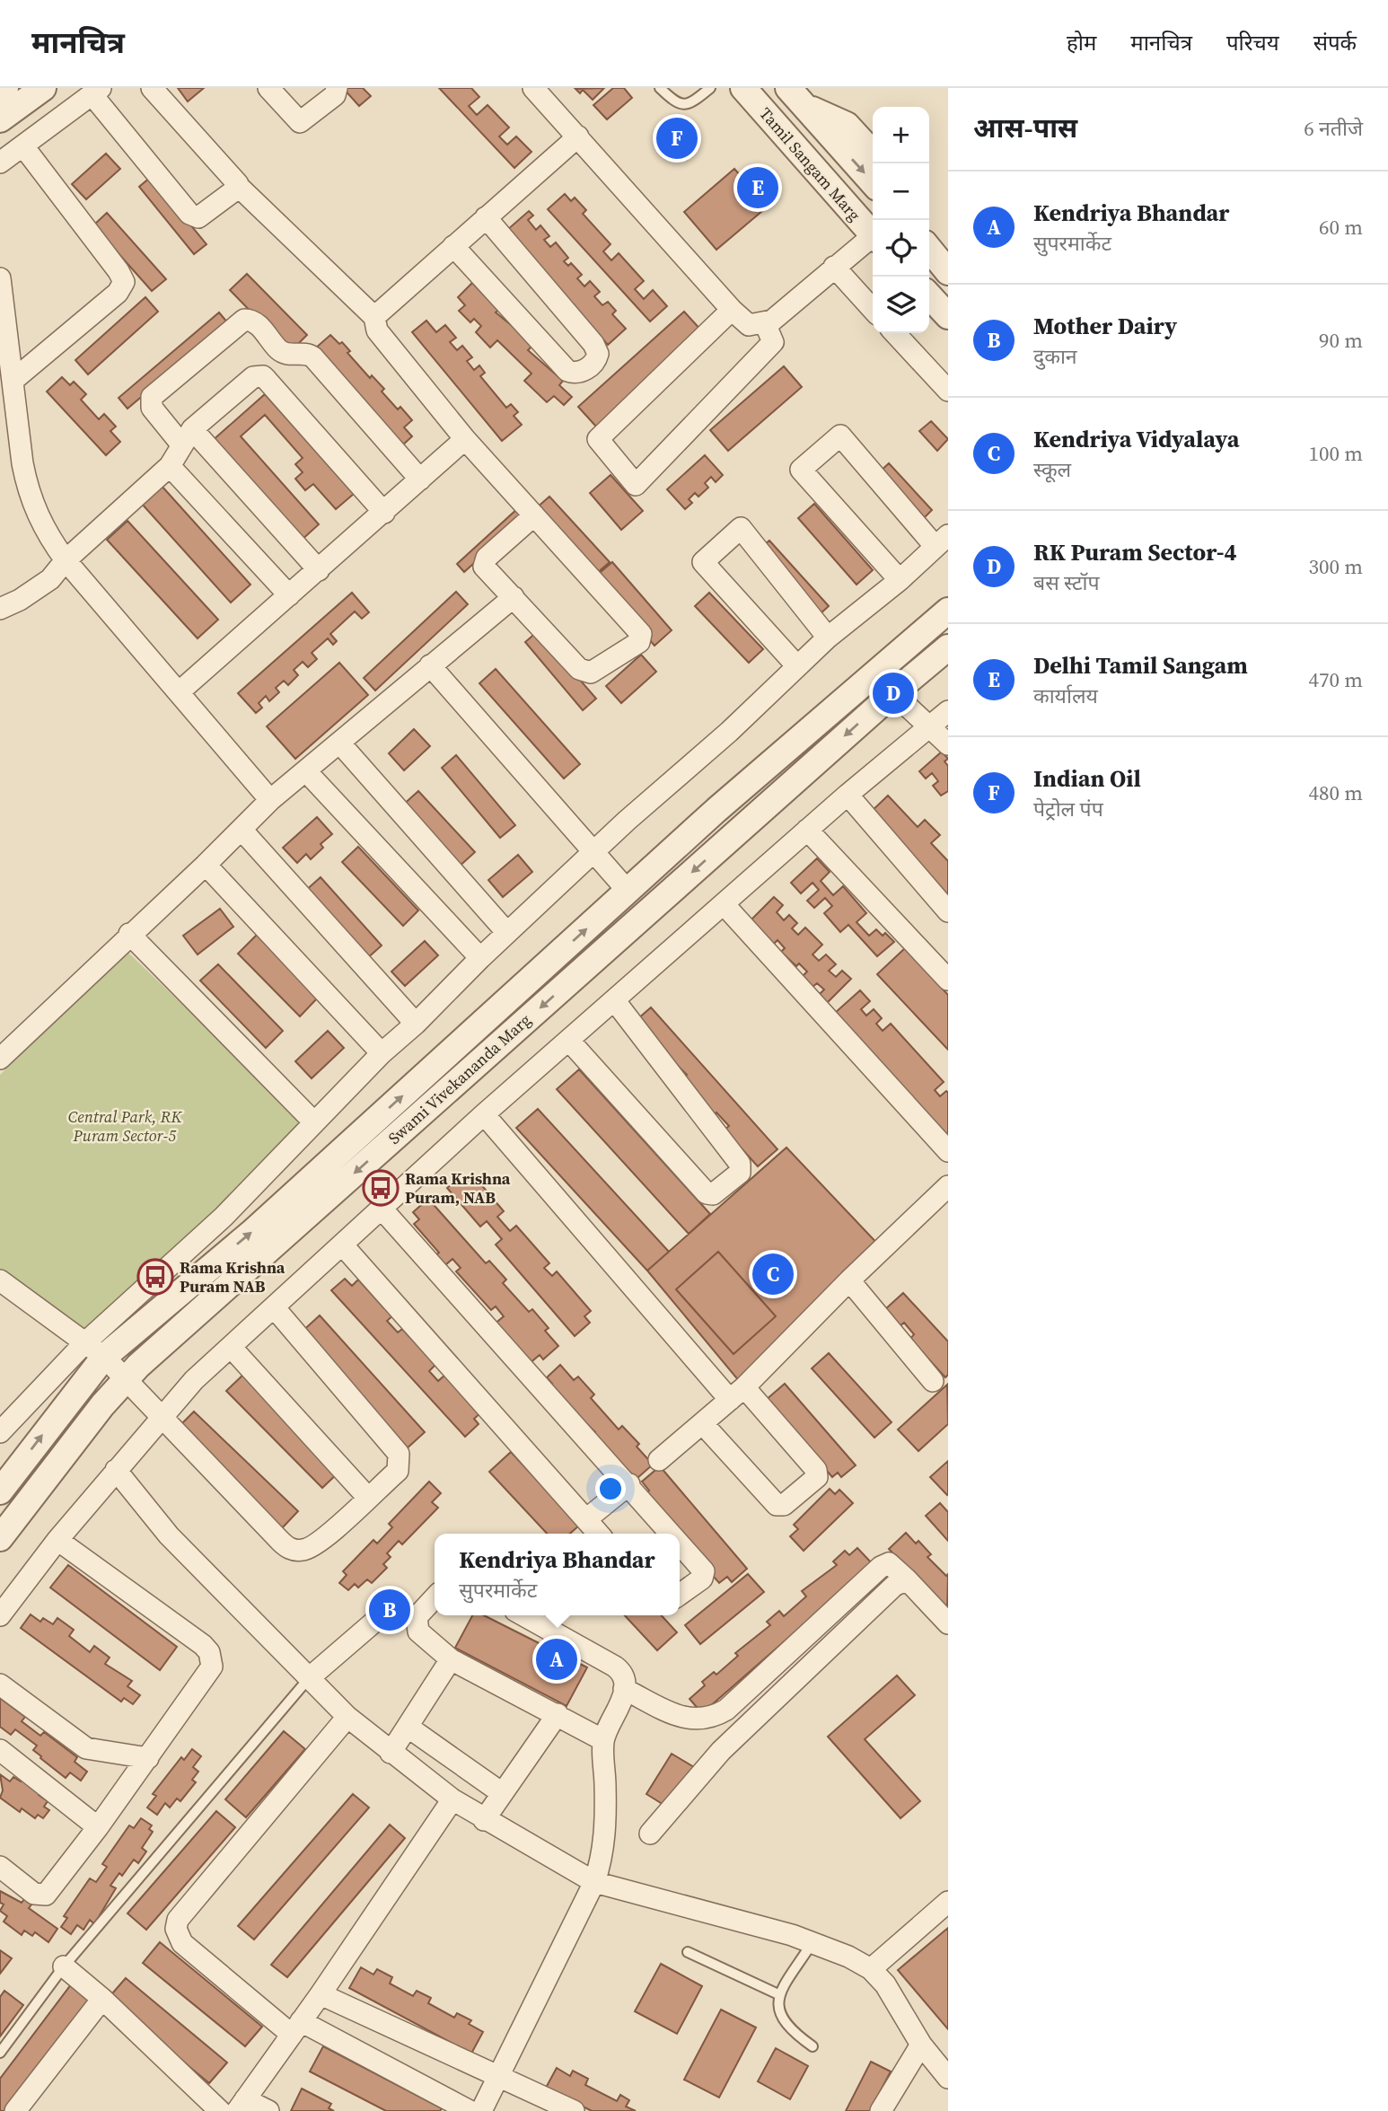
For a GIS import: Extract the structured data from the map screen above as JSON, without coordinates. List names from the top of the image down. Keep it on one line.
{"streets":{"street":["Tamil Sangam Marg","Swami Vivekananda Marg"]},"parks":["Central Park, RK Puram Sector-5"],"places":{"bus stop":["Rama Krishna Puram, NAB","Rama Krishna Puram NAB"]},"page":{"header":"मानचित्र","nav":["होम","मानचित्र","परिचय","संपर्क"],"heading":["आस-पास","6 नतीजे"],"map_buttons":["+","−"],"pins":["F","E","D","C","B","A"],"list":[{"mark":"A","name":"Kendriya Bhandar","note":"सुपरमार्केट","value":"60 m"},{"mark":"B","name":"Mother Dairy","note":"दुकान","value":"90 m"},{"mark":"C","name":"Kendriya Vidyalaya","note":"स्कूल","value":"100 m"},{"mark":"D","name":"RK Puram Sector-4","note":"बस स्टॉप","value":"300 m"},{"mark":"E","name":"Delhi Tamil Sangam","note":"कार्यालय","value":"470 m"},{"mark":"F","name":"Indian Oil","note":"पेट्रोल पंप","value":"480 m"}],"popup":["Kendriya Bhandar","सुपरमार्केट"]}}
